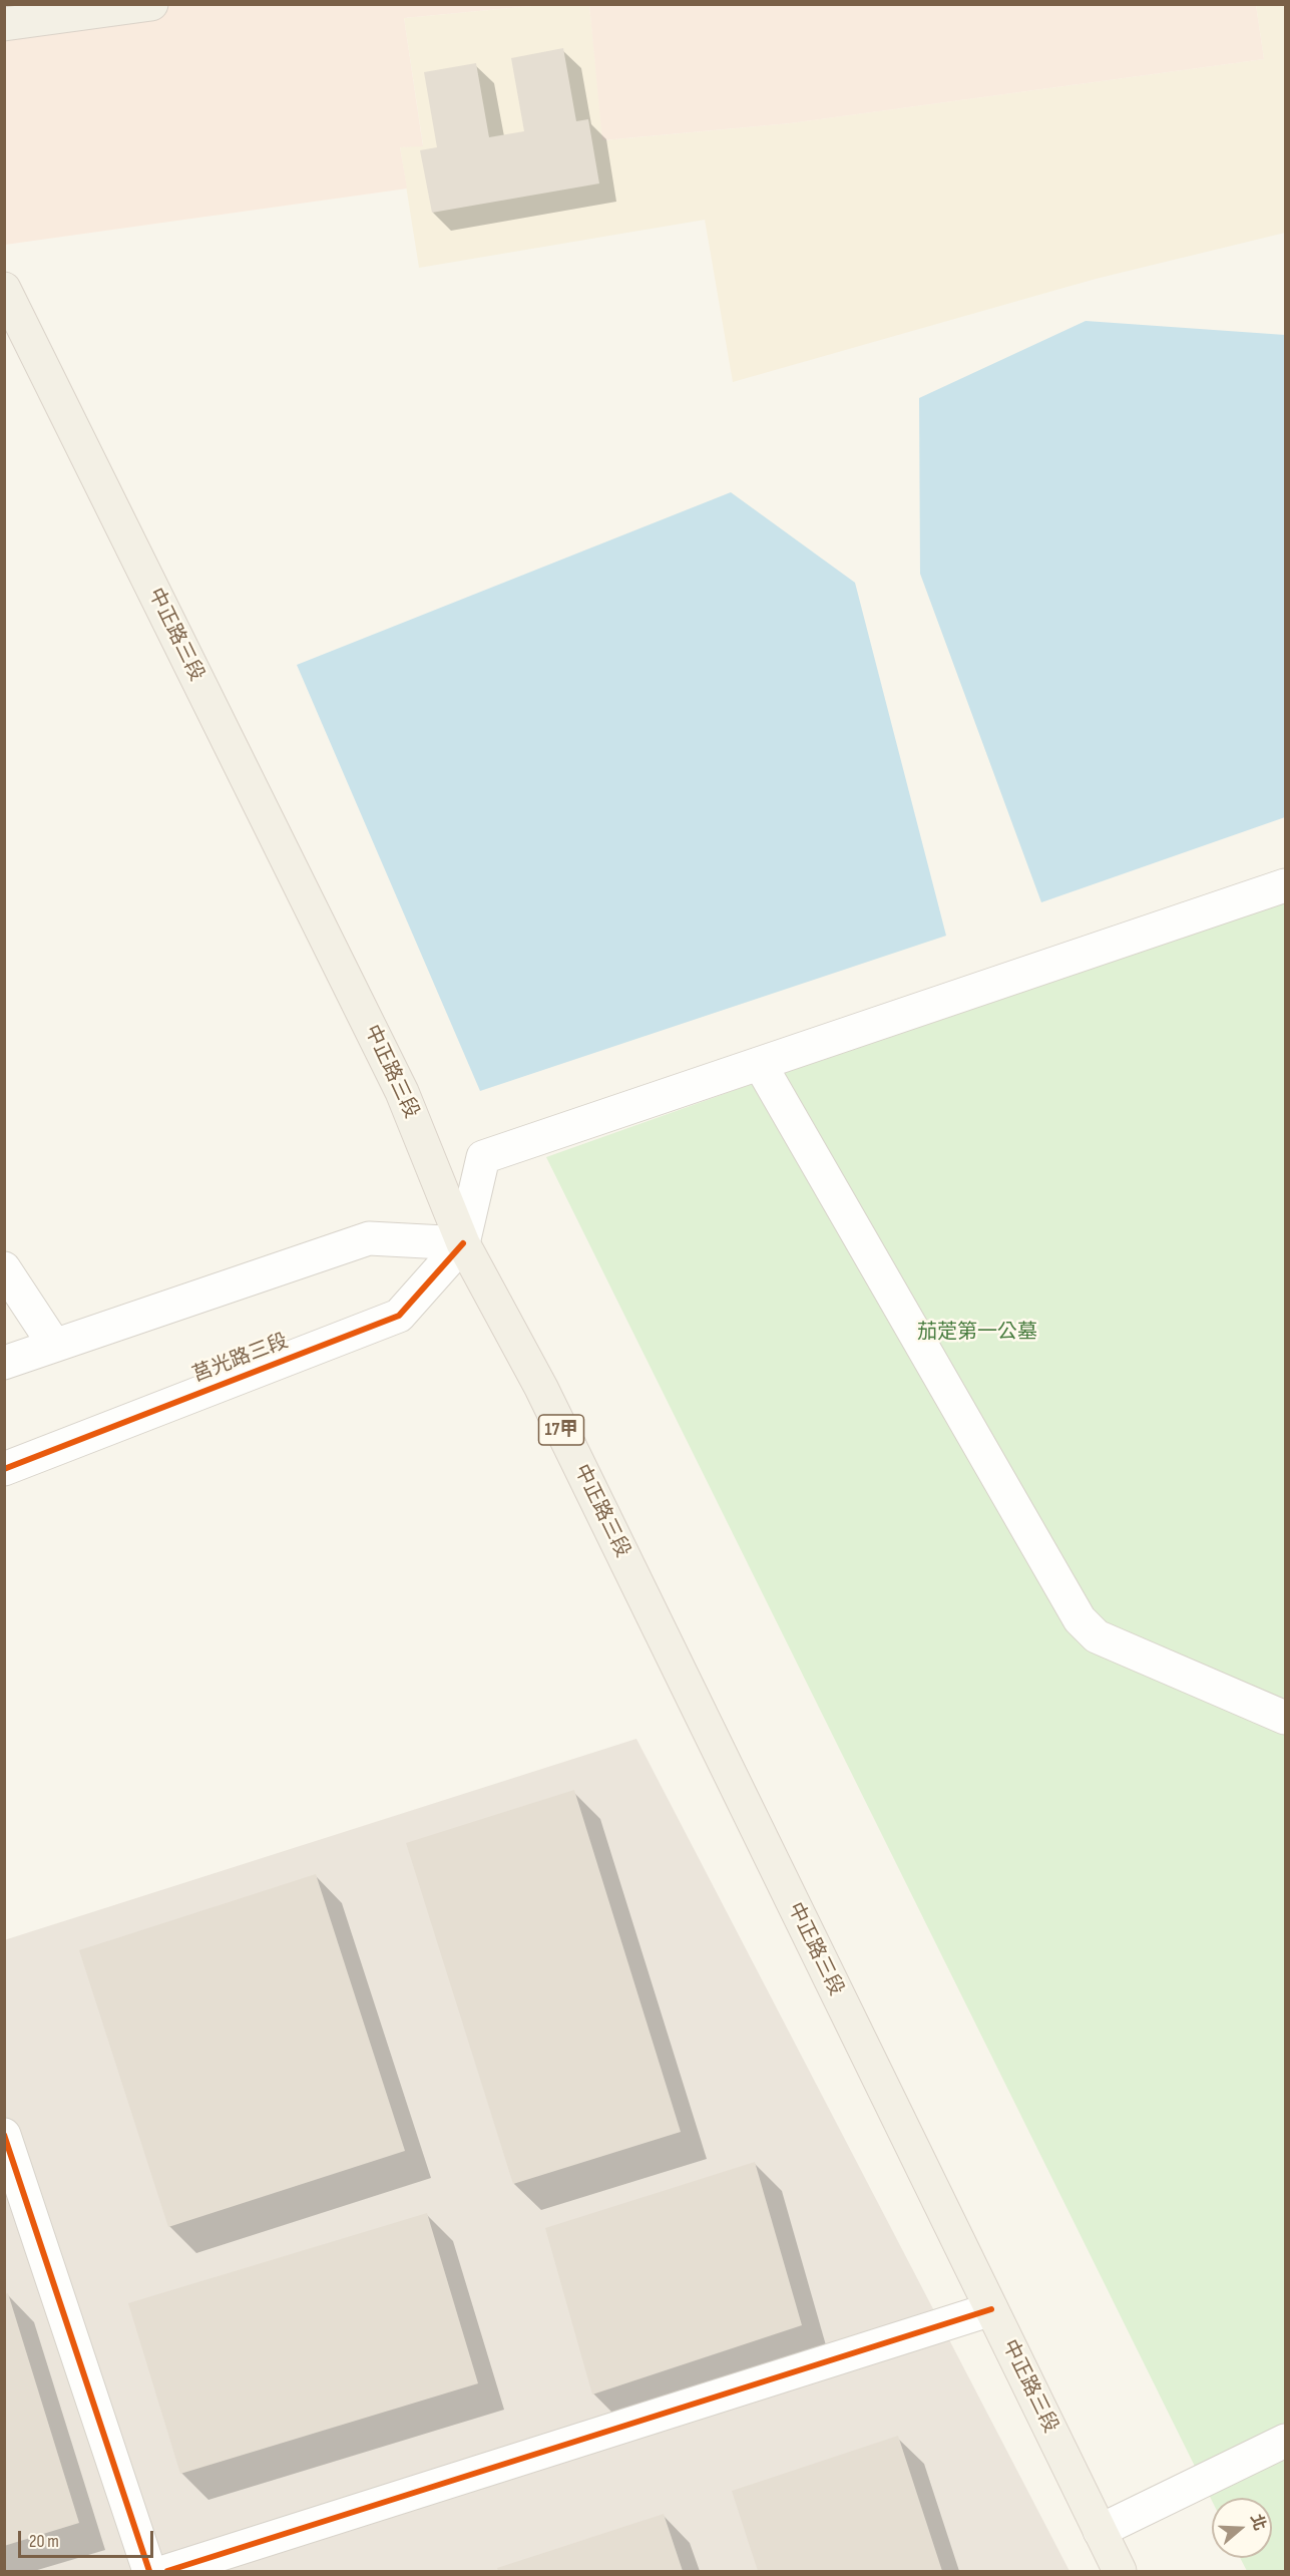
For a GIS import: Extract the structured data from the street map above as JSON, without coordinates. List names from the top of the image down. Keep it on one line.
{"streets":{"main road":["中正路三段","17甲"],"street":["莒光路三段"]},"crossings":[["中正路三段","莒光路三段"]],"parks":["茄萣第一公墓"],"scale_bar":"20 m","north":"right"}
